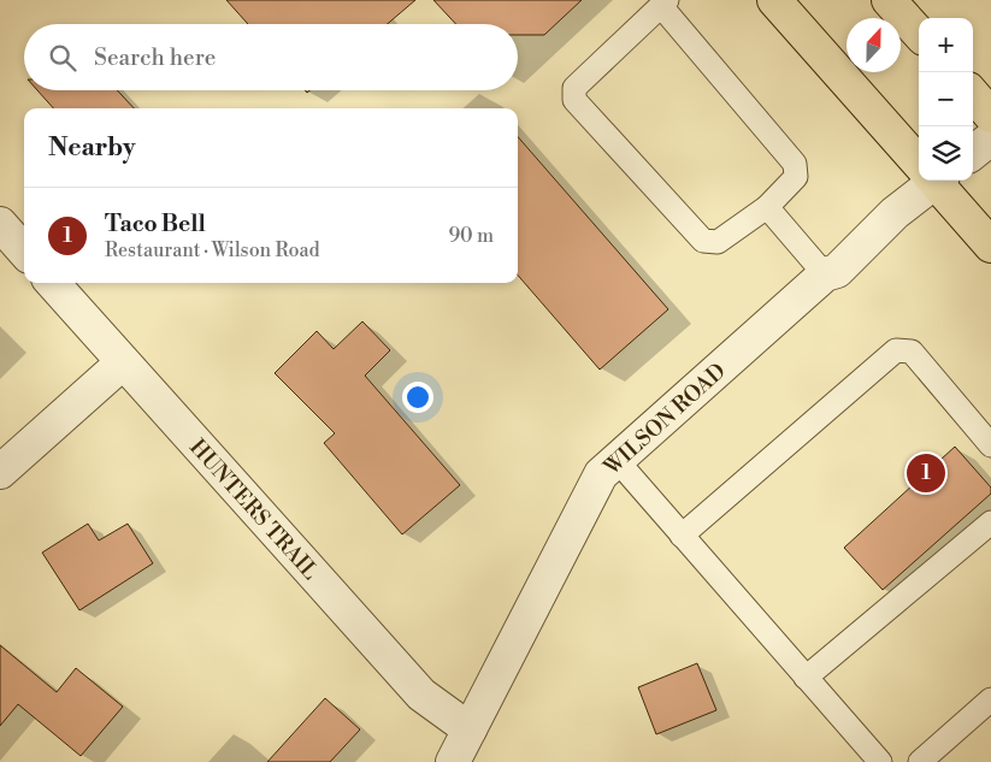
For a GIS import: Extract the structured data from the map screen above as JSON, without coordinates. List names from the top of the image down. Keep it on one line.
{"streets":{"street":["WILSON ROAD","HUNTERS TRAIL"]},"crossings":[["WILSON ROAD","HUNTERS TRAIL"]],"north":"top","page":{"map_buttons":["+","−"],"search":"Search here","heading":"Nearby","list":[{"mark":"1","name":"Taco Bell","note":"Restaurant · Wilson Road","value":"90 m"}],"pins":"1"}}
